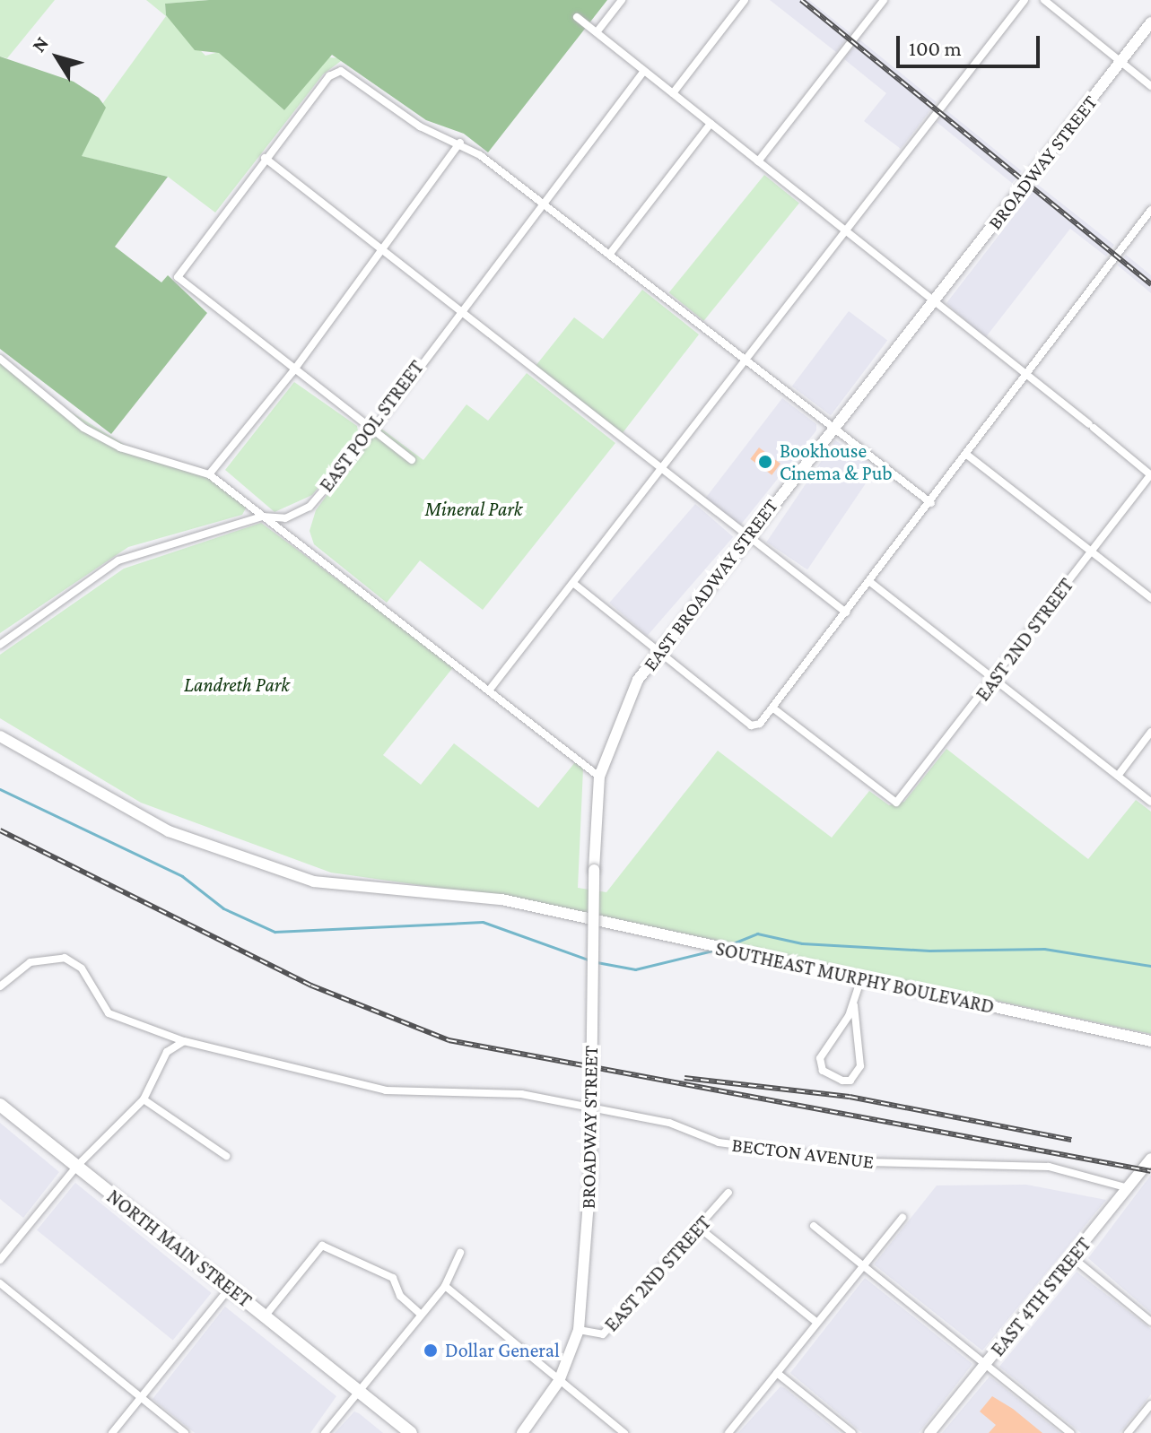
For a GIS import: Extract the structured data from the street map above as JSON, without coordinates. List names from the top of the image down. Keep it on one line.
{"streets":{"main road":["NORTH MAIN STREET"],"street":["BROADWAY STREET","EAST POOL STREET","EAST BROADWAY STREET","EAST 2ND STREET","SOUTHEAST MURPHY BOULEVARD","BECTON AVENUE","EAST 4TH STREET"]},"crossings":[["BROADWAY STREET","EAST BROADWAY STREET"],["BROADWAY STREET","EAST 2ND STREET"],["BECTON AVENUE","EAST 4TH STREET"]],"parks":["Mineral Park","Landreth Park"],"places":["Bookhouse Cinema & Pub","Dollar General"],"scale_bar":"100 m","north":"top left"}
